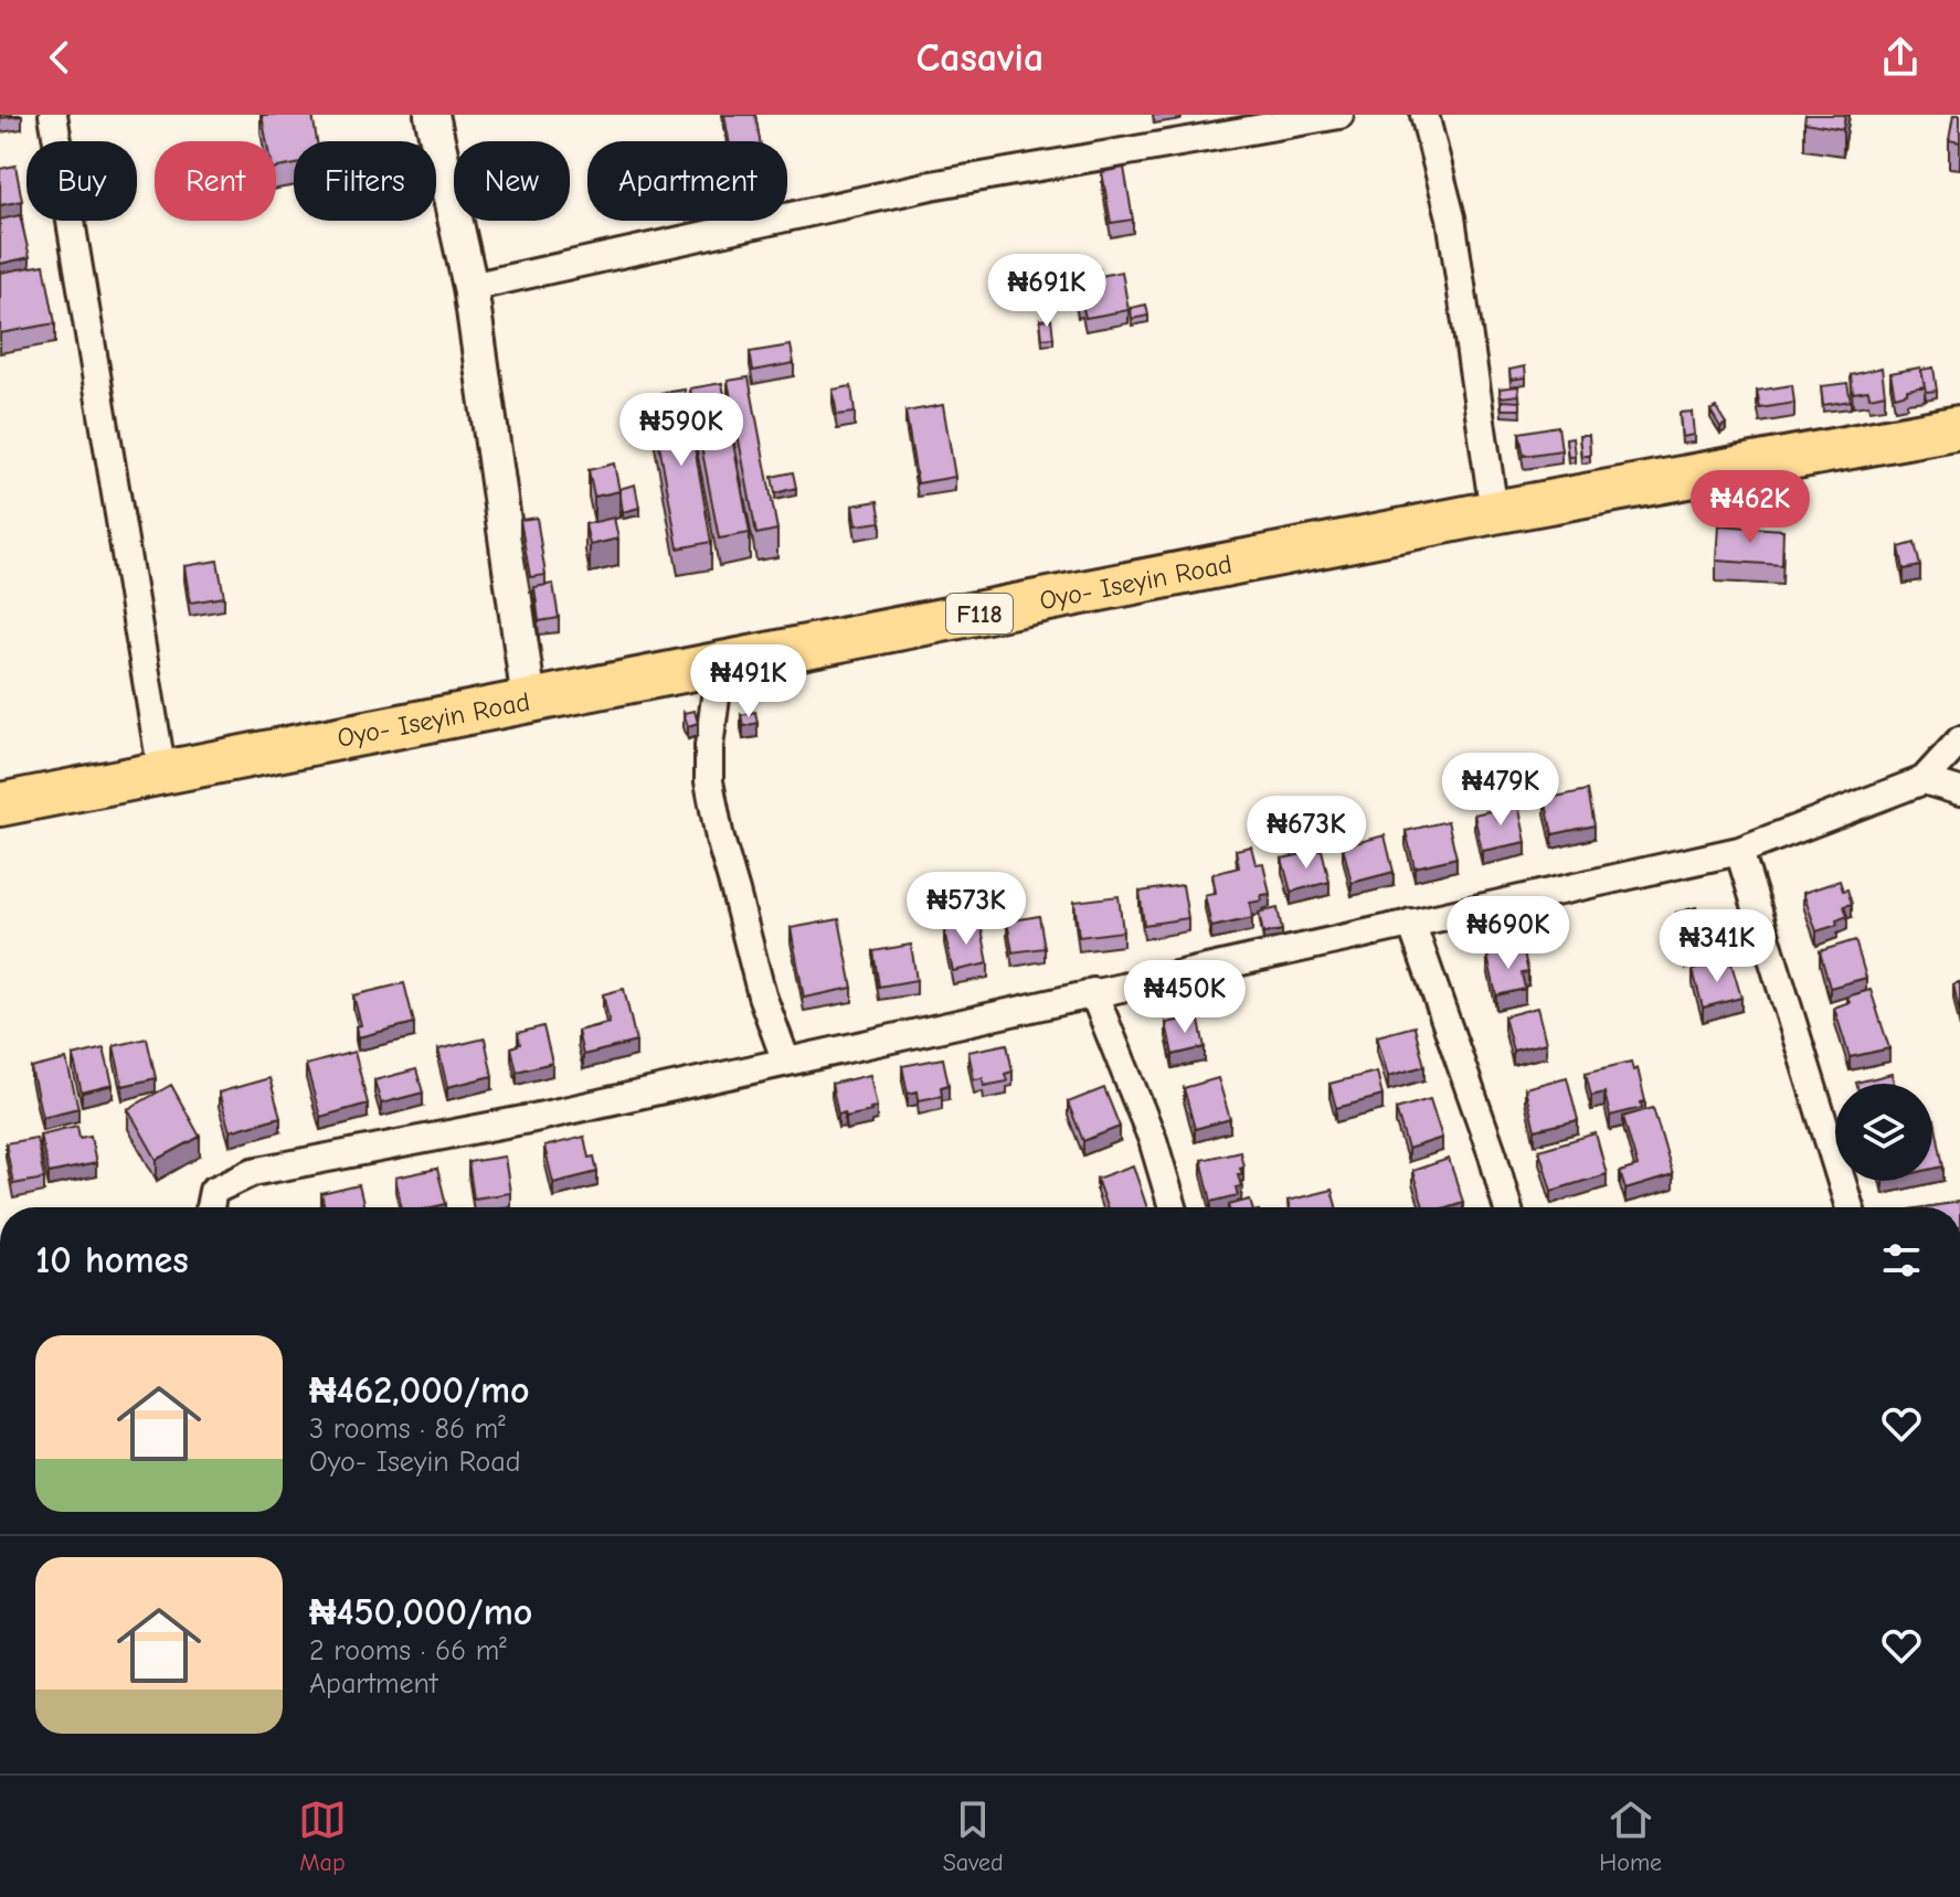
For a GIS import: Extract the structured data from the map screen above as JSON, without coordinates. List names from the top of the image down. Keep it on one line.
{"streets":{"main road":["Oyo- Iseyin Road","F118"]},"page":{"header":"Casavia","chip":["Buy","Rent","Filters","New","Apartment"],"price":["₦691K","₦590K","₦462K","₦491K","₦479K","₦673K","₦573K","₦690K","₦341K","₦450K"],"heading":"10 homes","list":[{"name":"₦462,000/mo","note":"3 rooms · 86 m² · Oyo- Iseyin Road"},{"name":"₦450,000/mo","note":"2 rooms · 66 m² · Apartment"}],"tabs":["Map","Saved","Home"]}}
